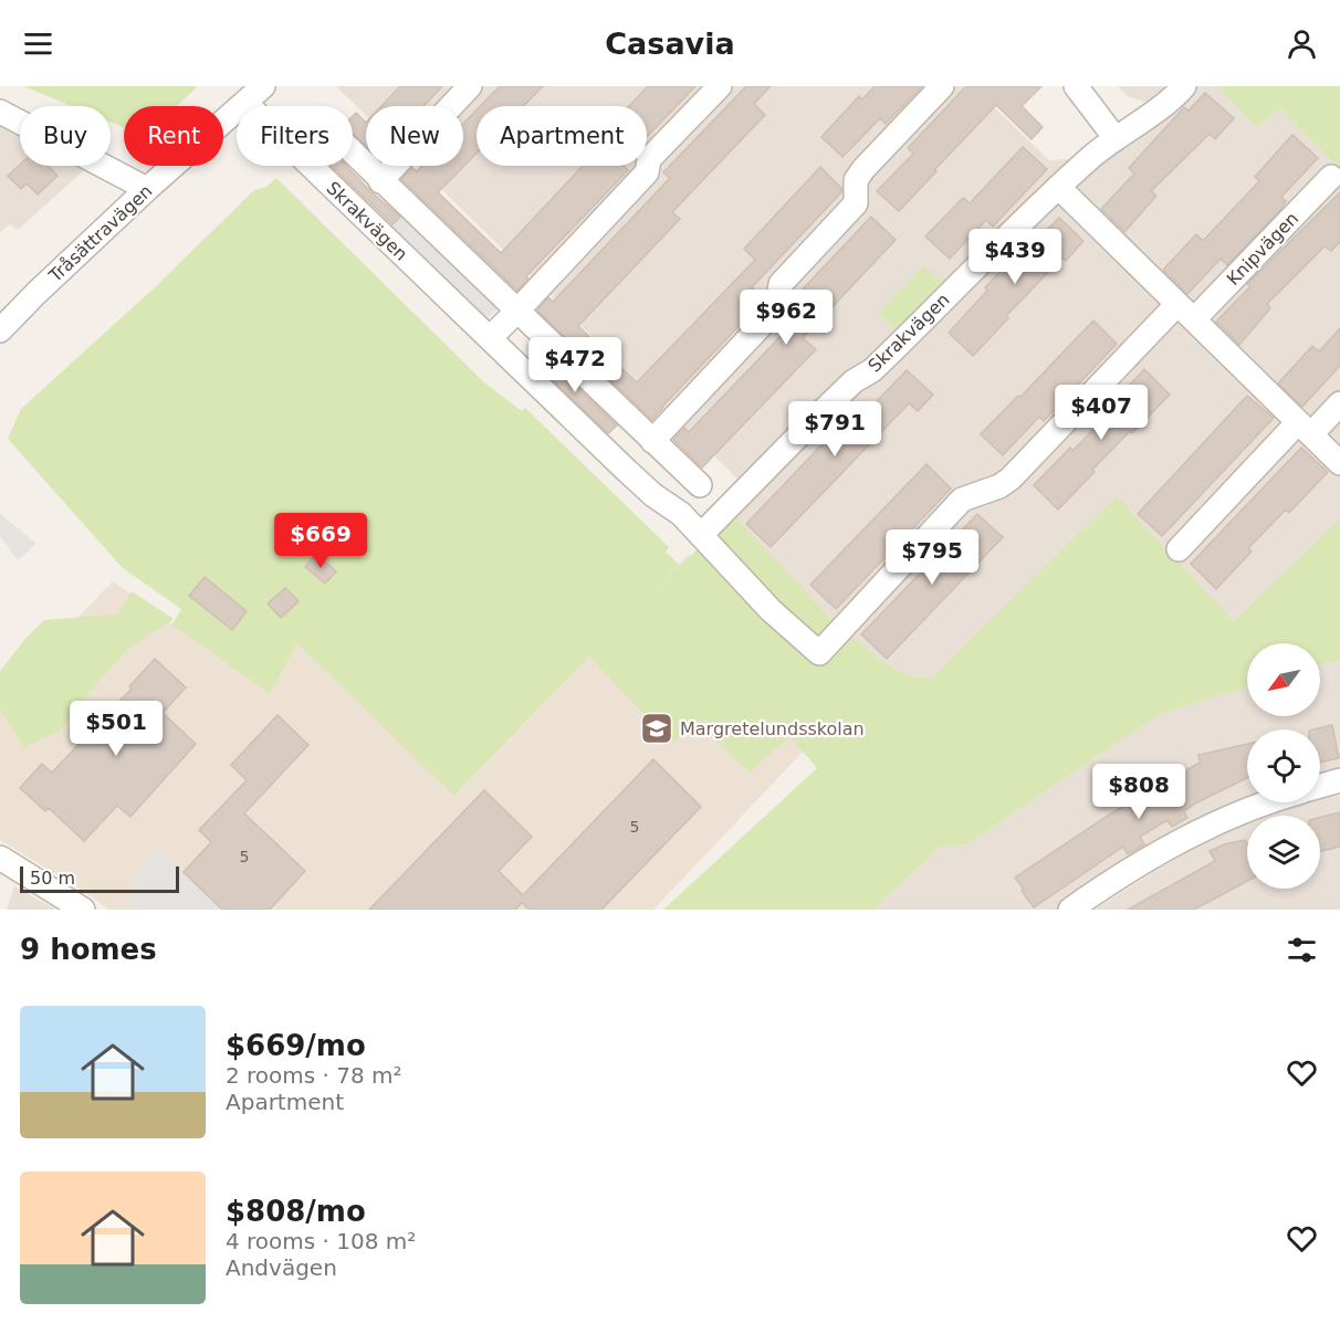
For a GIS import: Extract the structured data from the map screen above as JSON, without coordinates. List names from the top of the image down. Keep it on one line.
{"streets":{"street":["Skrakvägen","Tråsättravägen","Knipvägen"]},"crossings":[["Skrakvägen","Tråsättravägen"],["Skrakvägen","Knipvägen"]],"places":{"school or university":["Margretelundsskolan"]},"house_numbers":["5","5"],"scale_bar":"50 m","north":"bottom left","page":{"header":"Casavia","chip":["Buy","Rent","Filters","New","Apartment"],"price":["$439","$962","$472","$407","$791","$669","$795","$501","$808"],"scale":"50 m","heading":"9 homes","list":[{"name":"$669/mo","note":"2 rooms · 78 m² · Apartment"},{"name":"$808/mo","note":"4 rooms · 108 m² · Andvägen"}]}}
